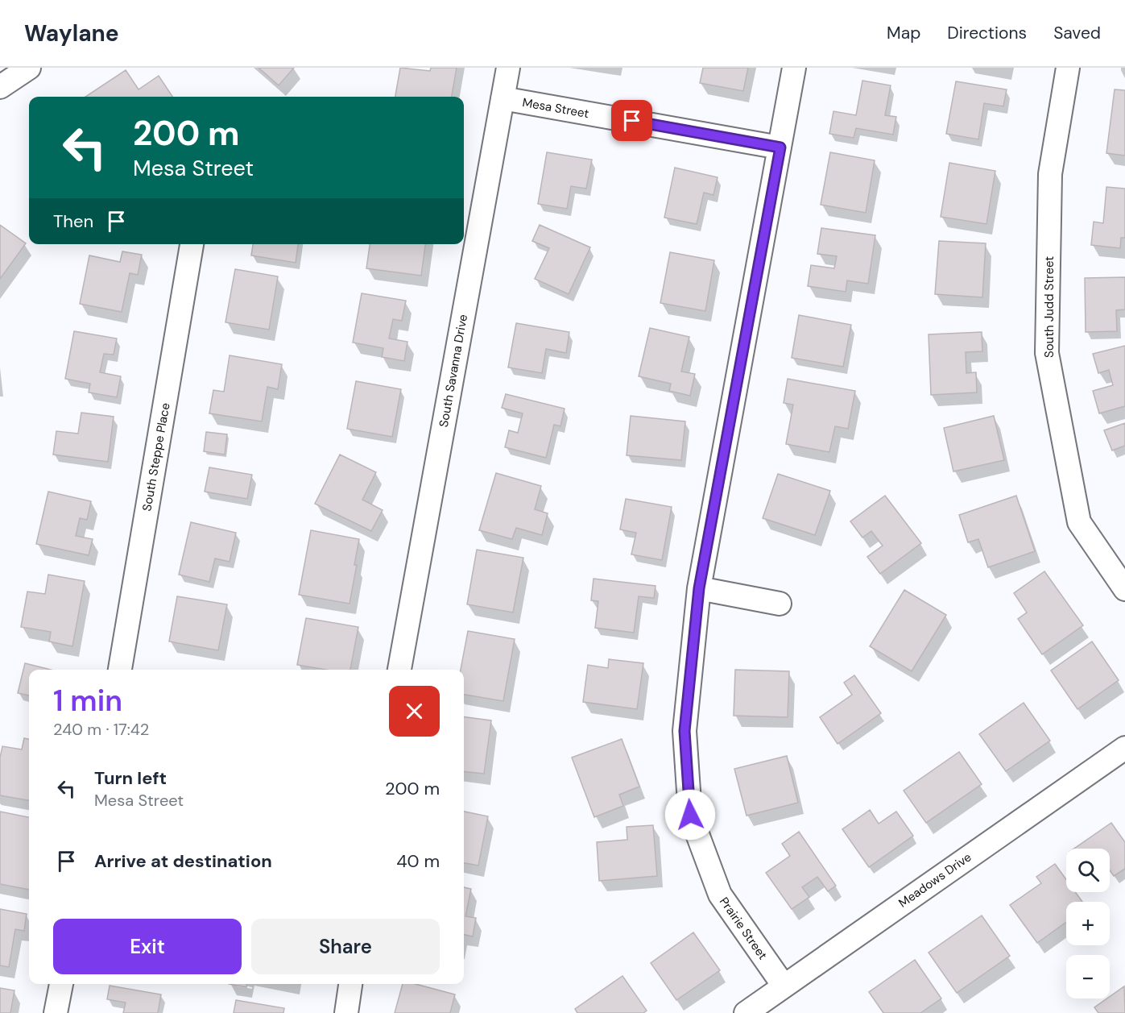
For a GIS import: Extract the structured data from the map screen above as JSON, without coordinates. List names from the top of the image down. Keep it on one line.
{"streets":{"street":["Mesa Street","South Judd Street","South Savanna Drive","South Steppe Place","Meadows Drive","Prairie Street"]},"crossings":[["Mesa Street","South Savanna Drive"],["Mesa Street","Prairie Street"],["Meadows Drive","Prairie Street"]],"page":{"header":"Waylane","nav":["Map","Directions","Saved"],"turn":["200 m","Mesa Street"],"then":"Then","heading":["1 min","240 m · 17:42"],"list":[{"name":"Turn left","note":"Mesa Street","value":"200 m"},{"name":"Arrive at destination","value":"40 m"}],"map_buttons":["+","−"],"buttons":["Exit","Share"]}}
